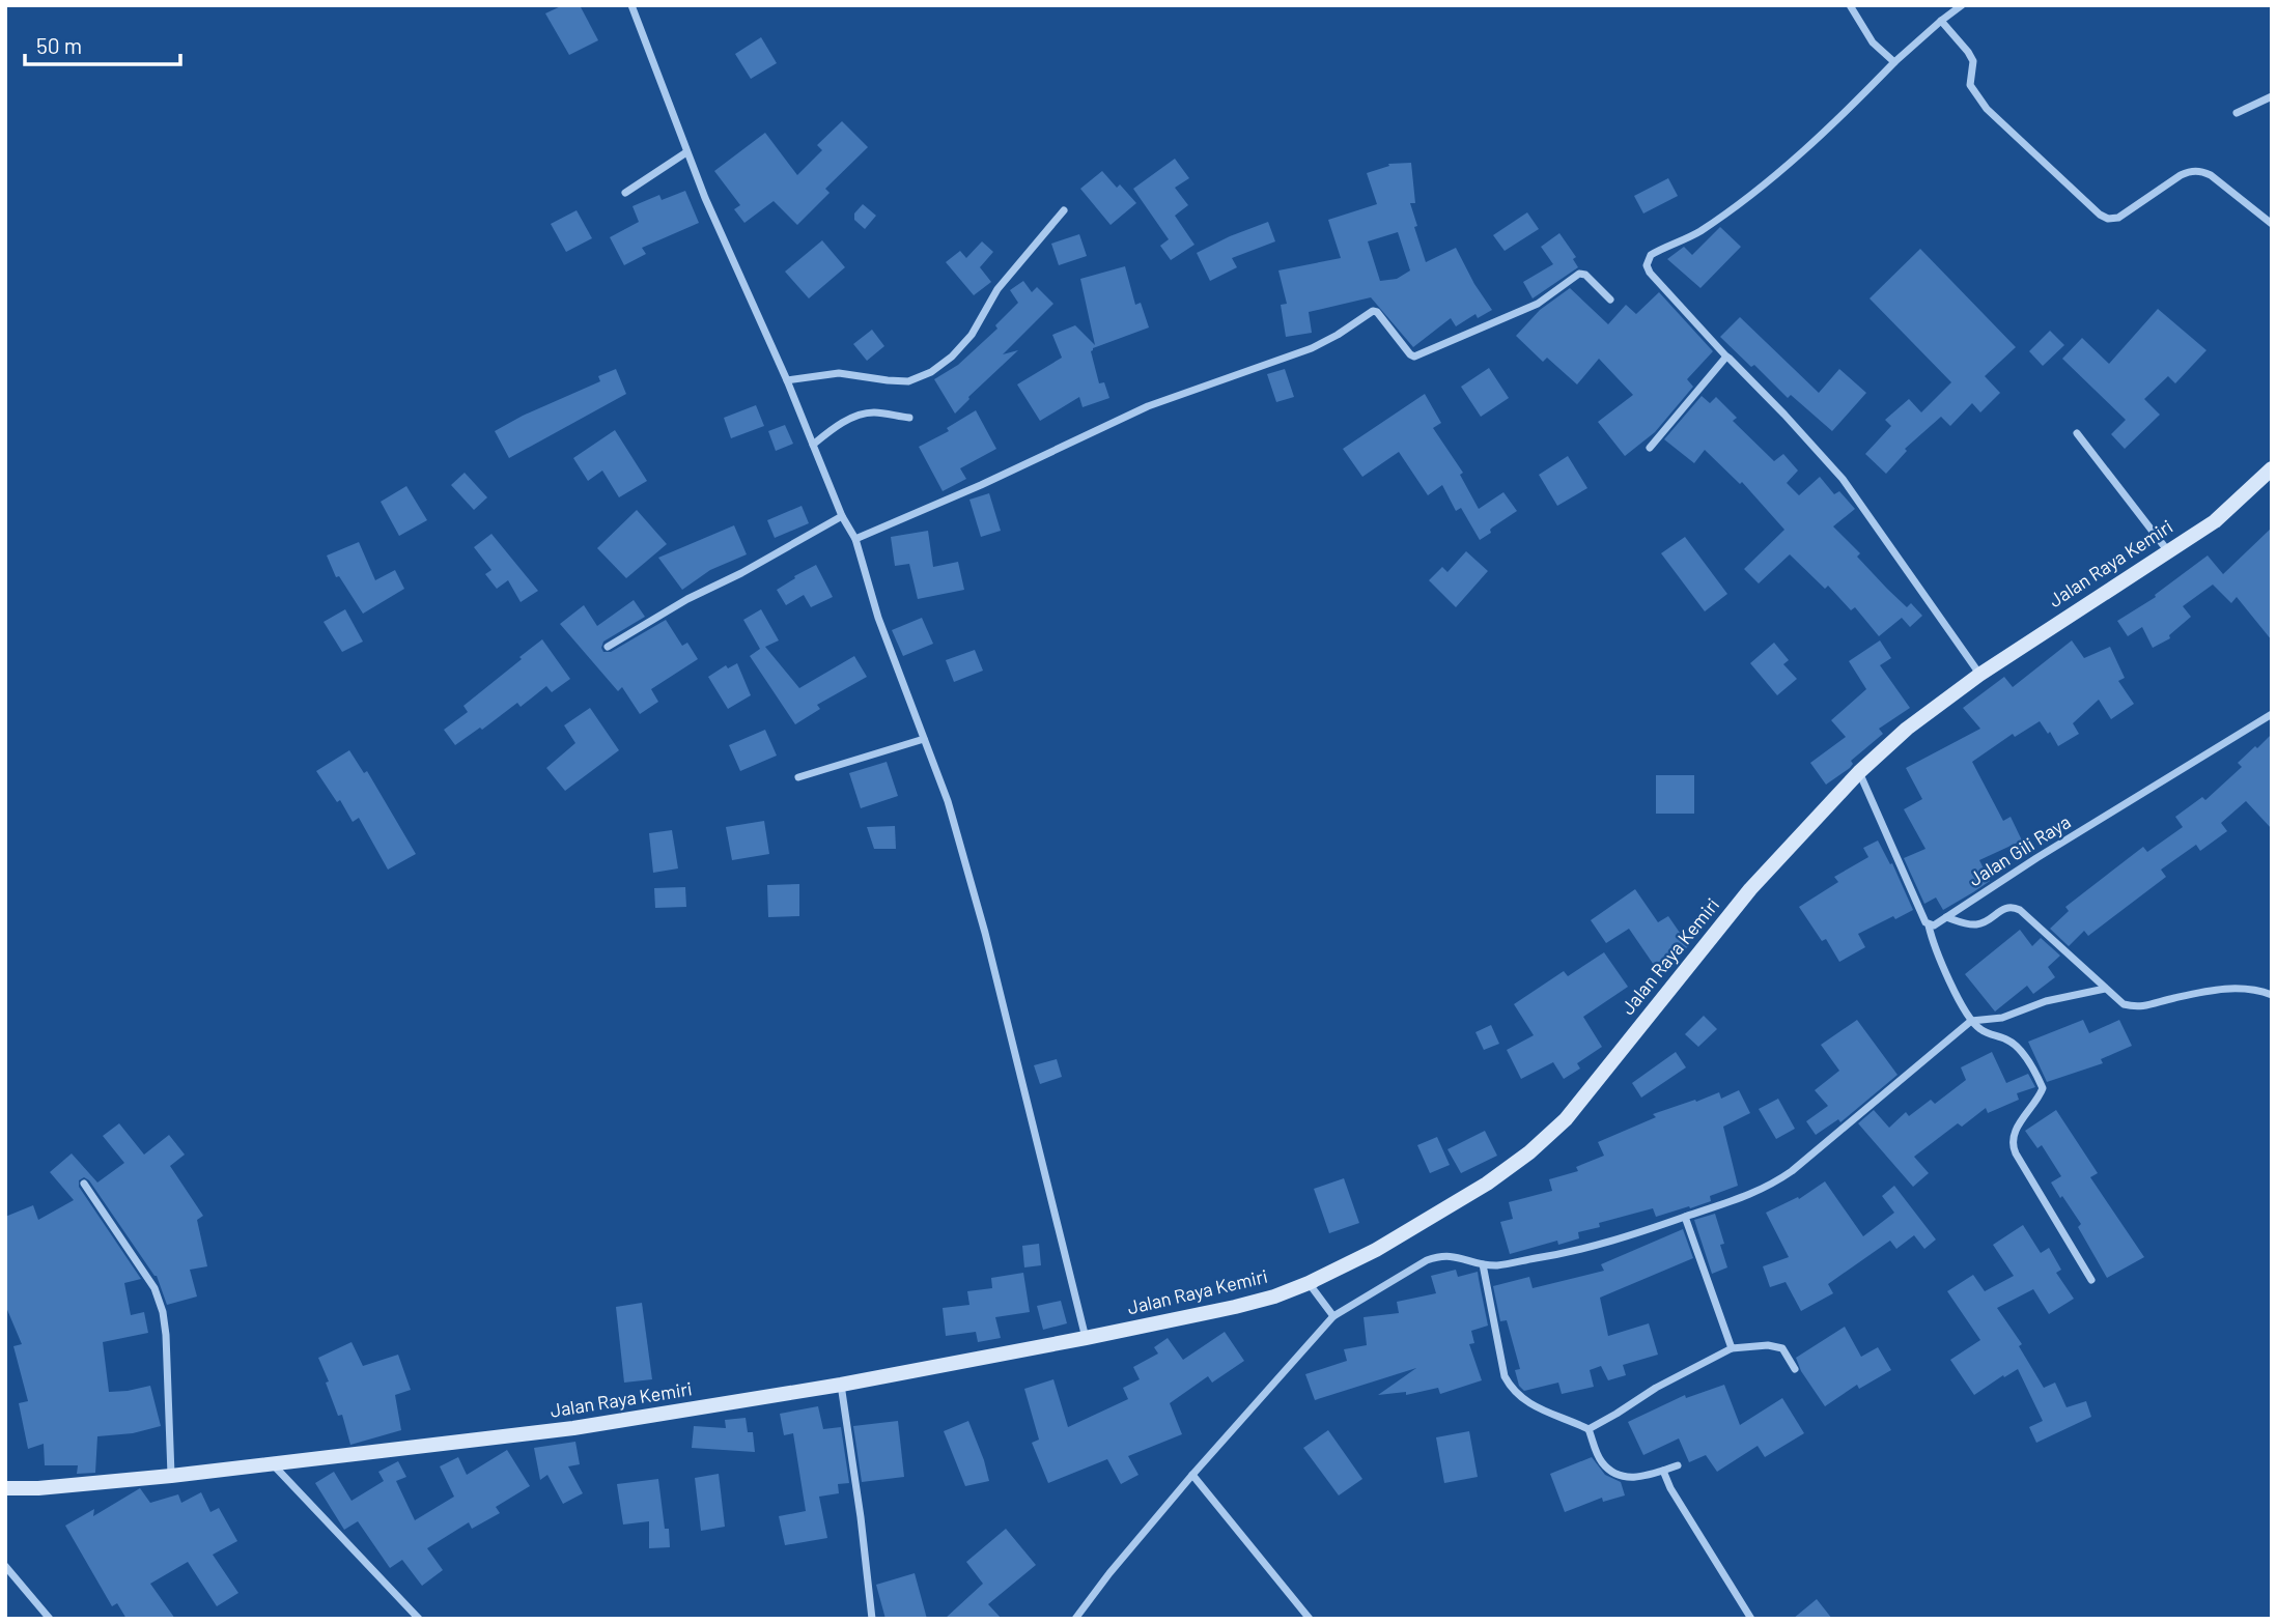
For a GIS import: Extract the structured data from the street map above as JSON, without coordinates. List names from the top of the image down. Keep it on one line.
{"streets":{"street":["Jalan Raya Kemiri","Jalan Gili Raya"]},"scale_bar":"50 m"}
